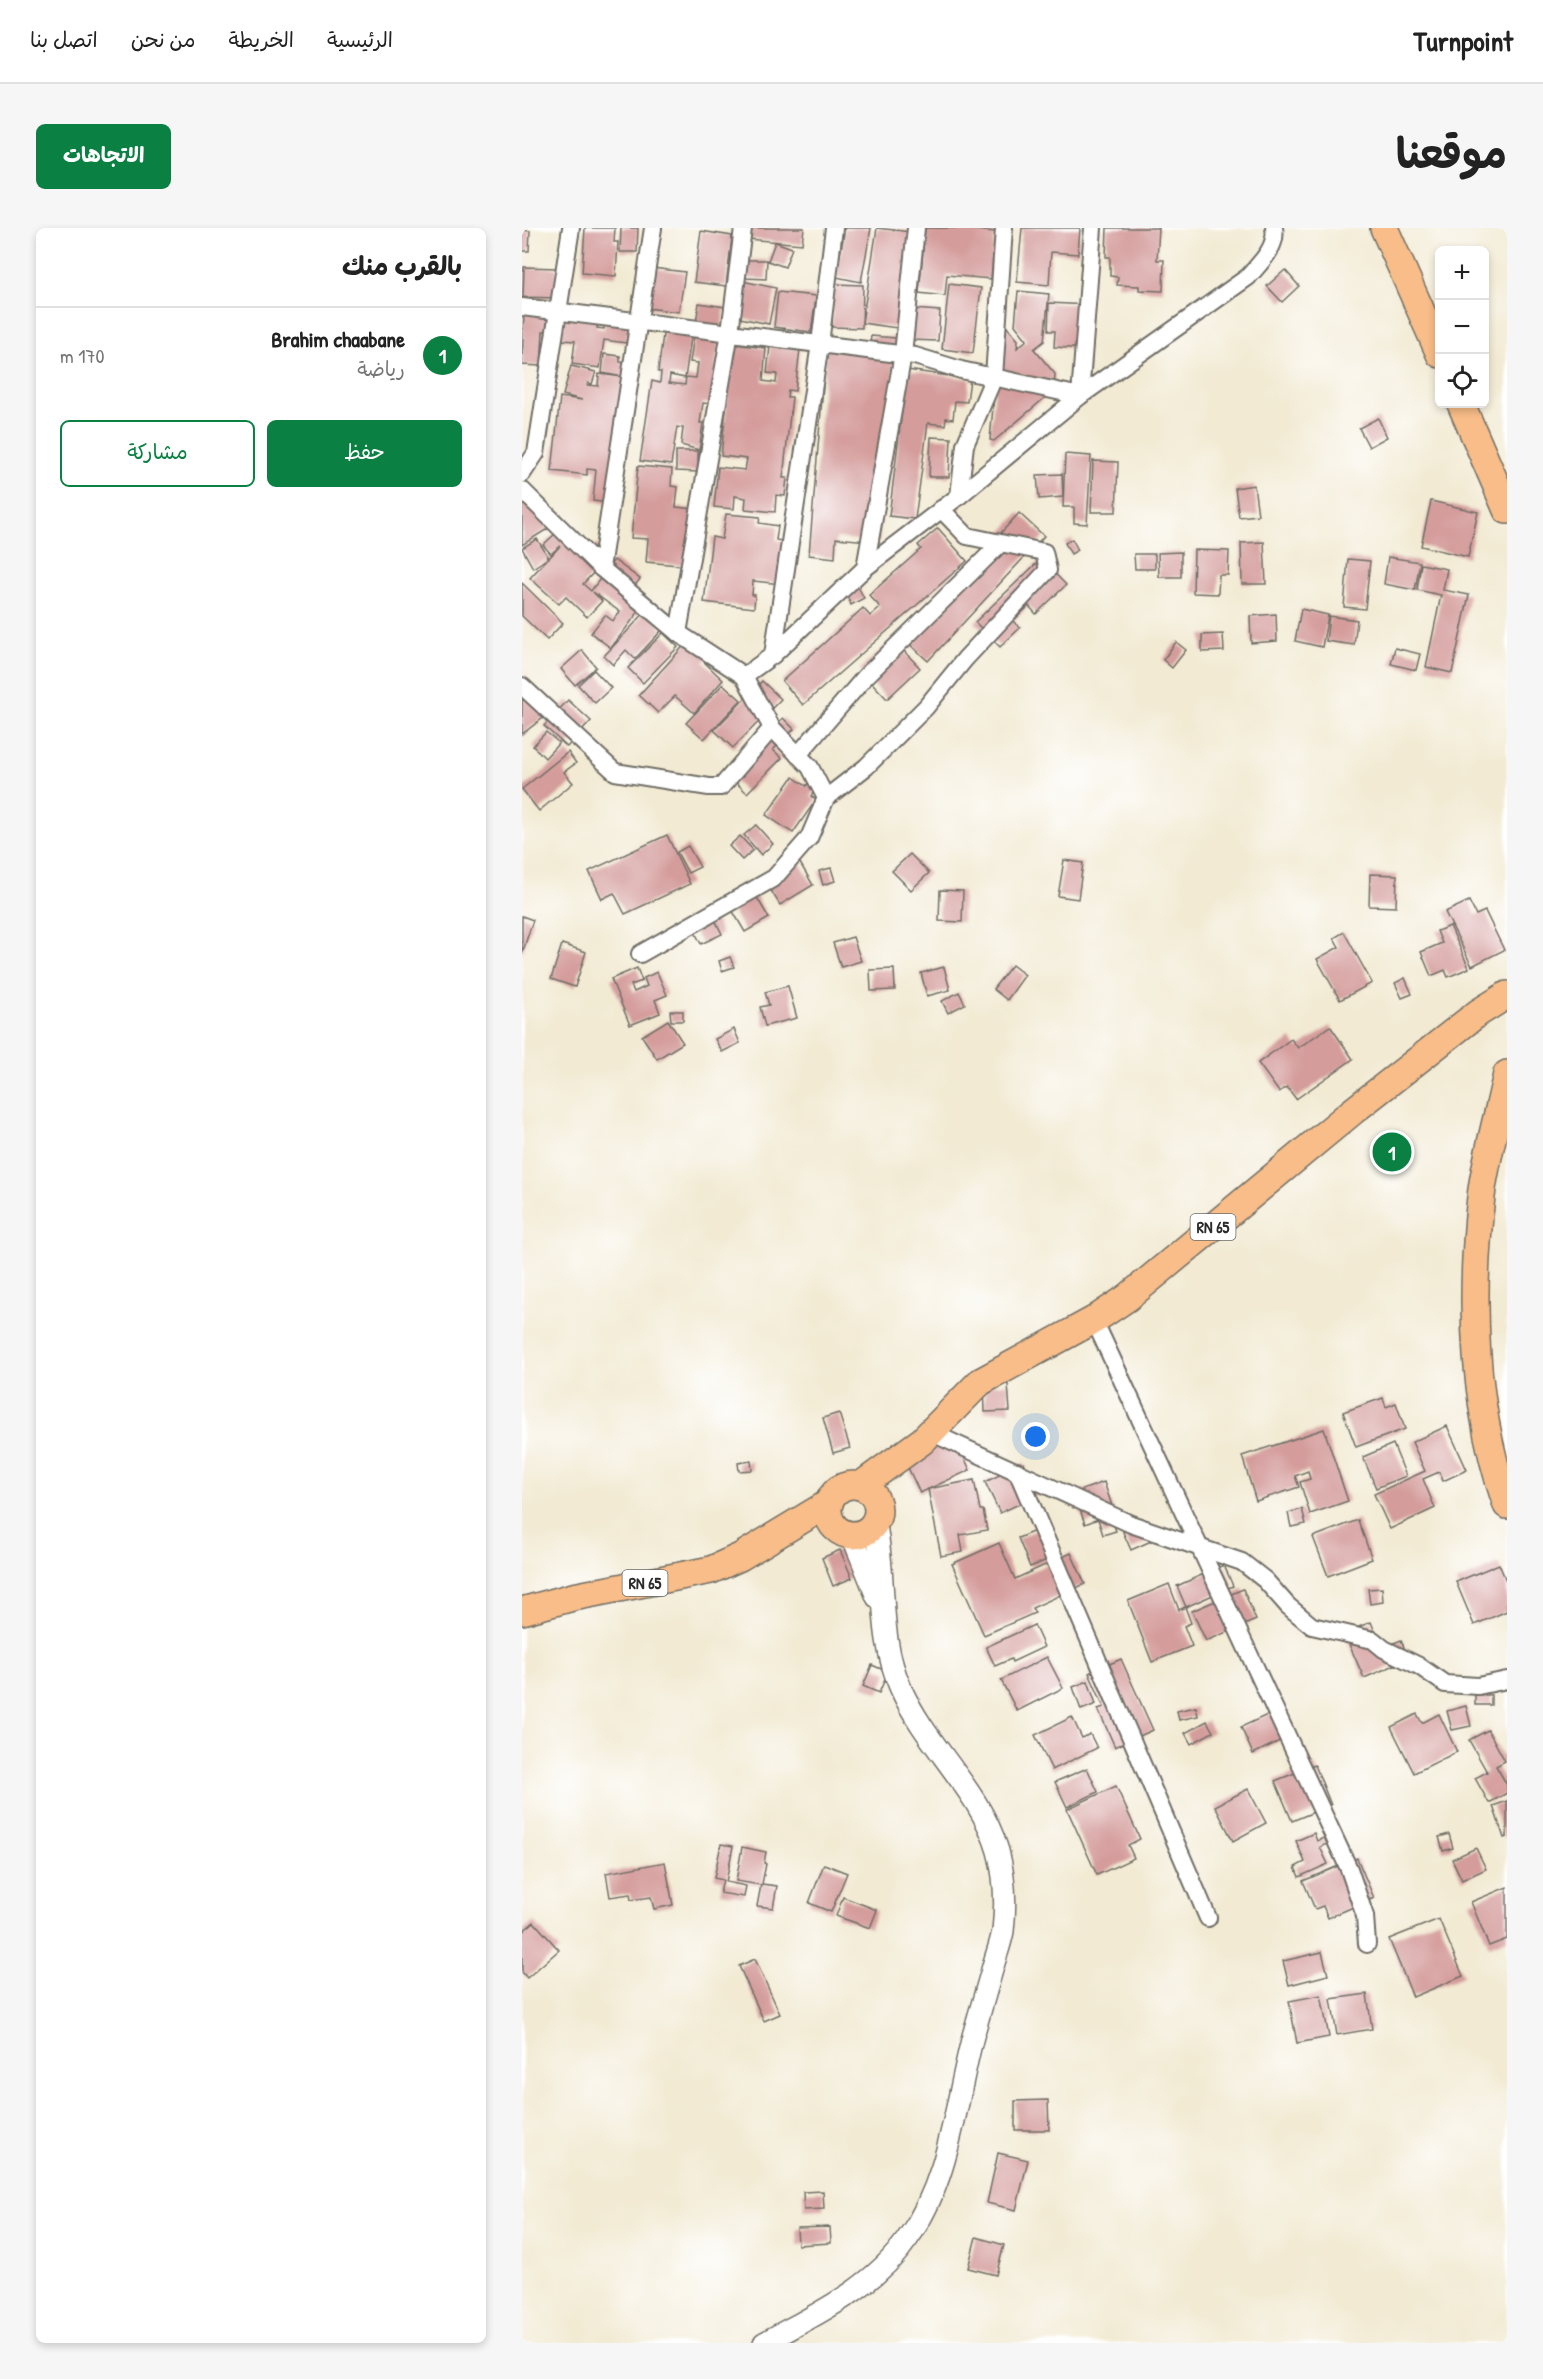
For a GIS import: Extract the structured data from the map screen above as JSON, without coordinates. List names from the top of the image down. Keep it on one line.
{"streets":{"main road":["RN 65"]},"page":{"header":"Turnpoint","nav":["الرئيسية","الخريطة","من نحن","اتصل بنا"],"title":"موقعنا","buttons":["الاتجاهات",["حفظ","مشاركة"]],"heading":"بالقرب منك","map_buttons":["+","−"],"list":[{"mark":"1","name":"Brahim chaabane","note":"رياضة","value":"170 m"}],"pins":"1"}}
